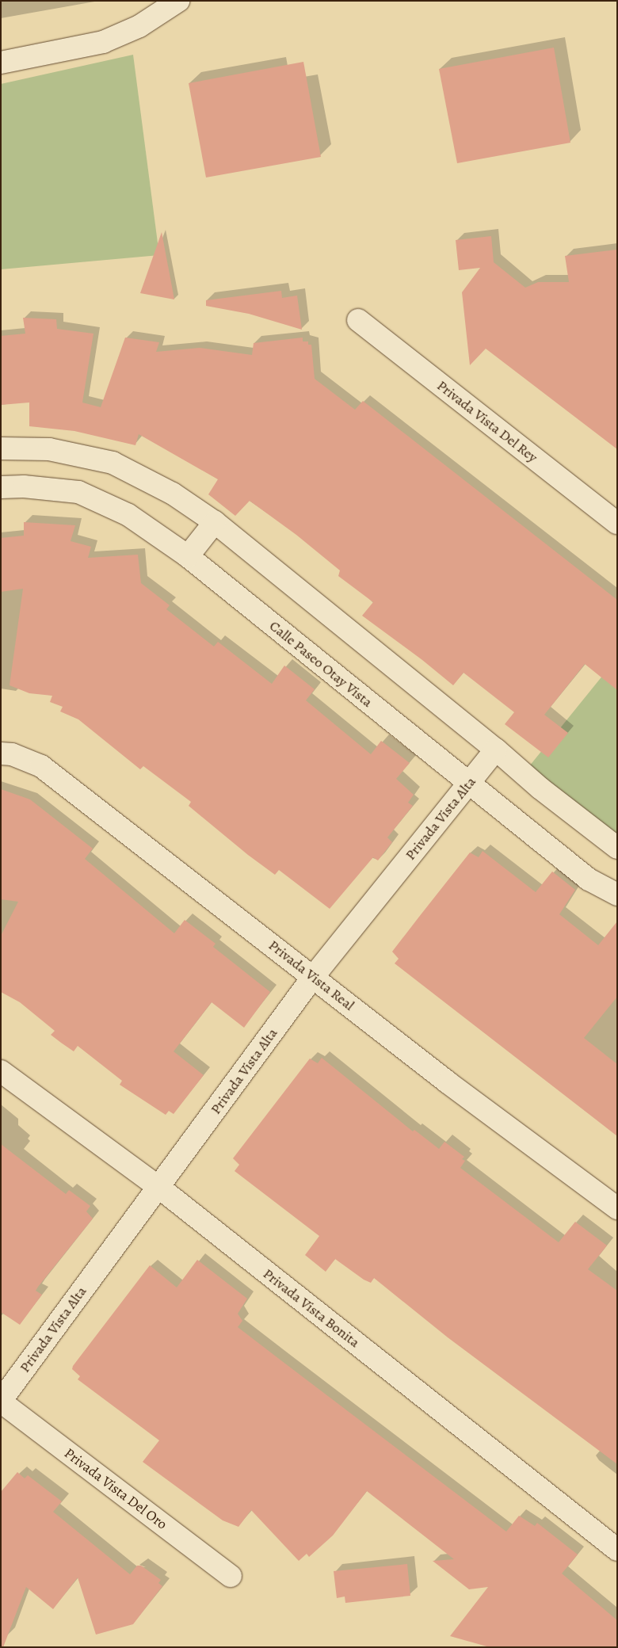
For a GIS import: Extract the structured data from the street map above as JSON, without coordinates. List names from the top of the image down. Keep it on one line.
{"streets":{"street":["Privada Vista Del Rey","Calle Paseo Otay Vista","Privada Vista Alta","Privada Vista Real","Privada Vista Bonita","Privada Vista Del Oro"]},"crossings":[["Calle Paseo Otay Vista","Privada Vista Alta"],["Privada Vista Alta","Privada Vista Real"],["Privada Vista Alta","Privada Vista Bonita"],["Privada Vista Alta","Privada Vista Del Oro"]]}
